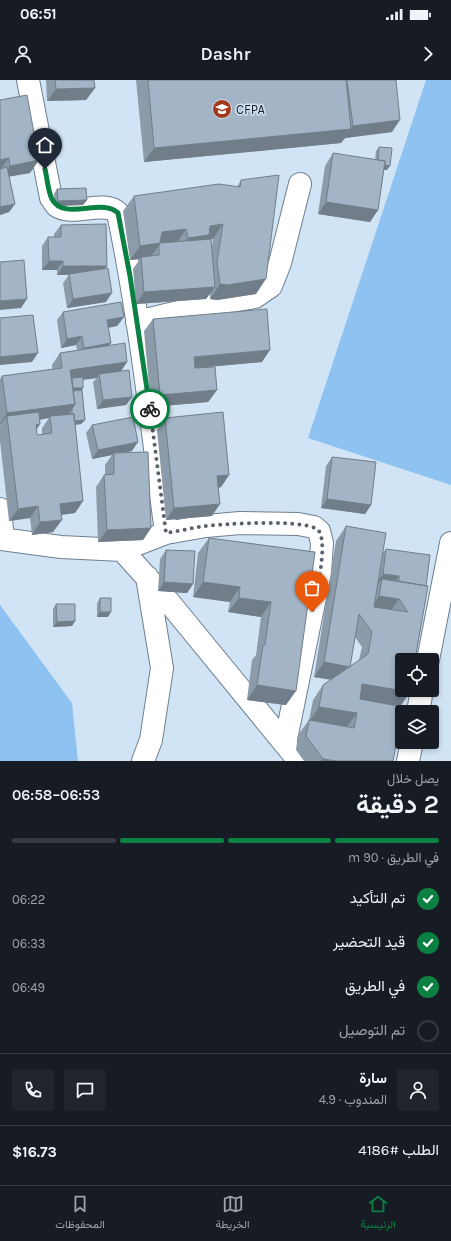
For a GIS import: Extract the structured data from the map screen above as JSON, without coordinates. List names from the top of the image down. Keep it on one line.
{"places":{"school or university":["CFPA"]},"page":{"status":"06:51","header":"Dashr","heading":["2 دقيقة","يصل خلال","06:53–06:58"],"panel":["سارة","المندوب · 4.9","الطلب #4186","$16.73"],"bar":"في الطريق · 90 m","list":[["تم التأكيد","06:22"],["قيد التحضير","06:33"],["في الطريق","06:49"],"تم التوصيل"],"tabs":["الرئيسية","الخريطة","المحفوظات"]}}
